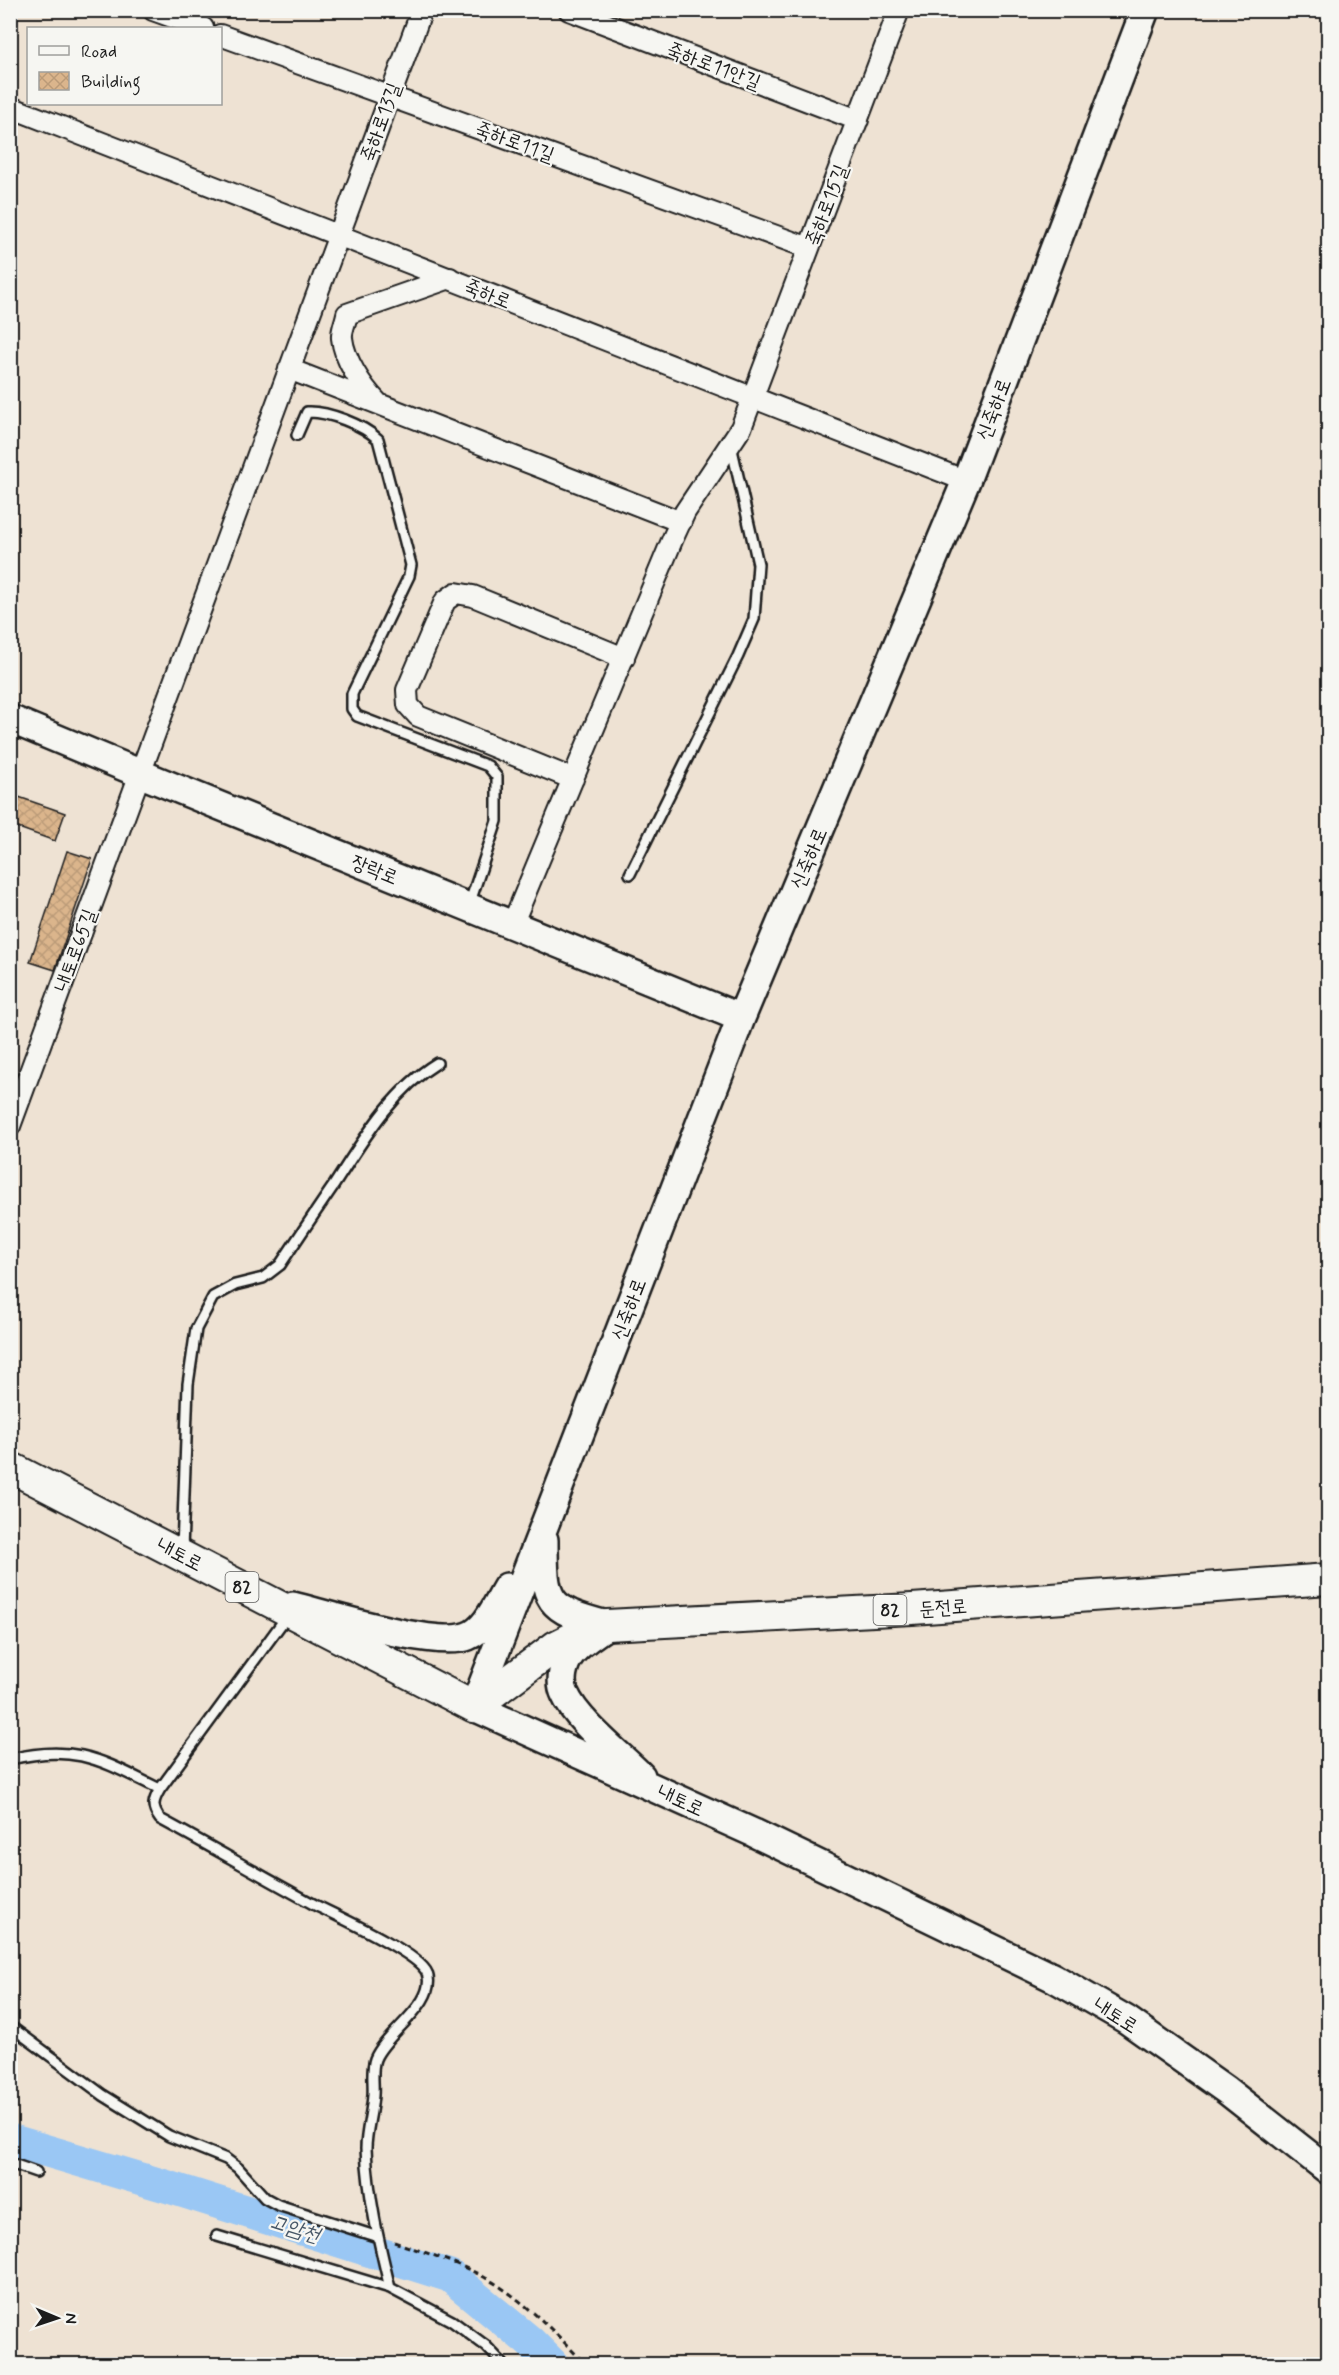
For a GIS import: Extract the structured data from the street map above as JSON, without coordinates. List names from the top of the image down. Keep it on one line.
{"streets":{"main road":["내토로","82","둔전로"],"street":["죽하로11안길","죽하로13길","죽하로11길","죽하로15길","죽하로","신죽하로","장락로","내토로65길"]},"crossings":[["죽하로11안길","죽하로15길"],["죽하로13길","죽하로11길"],["죽하로13길","죽하로"],["죽하로13길","내토로65길"],["죽하로11길","죽하로15길"],["죽하로15길","죽하로"],["죽하로15길","장락로"],["죽하로","신죽하로"],["신죽하로","장락로"],["신죽하로","내토로"],["신죽하로","둔전로"],["장락로","내토로65길"],["내토로","둔전로"]],"water":["고암천"],"legend":["Road","Building"],"north":"right"}
